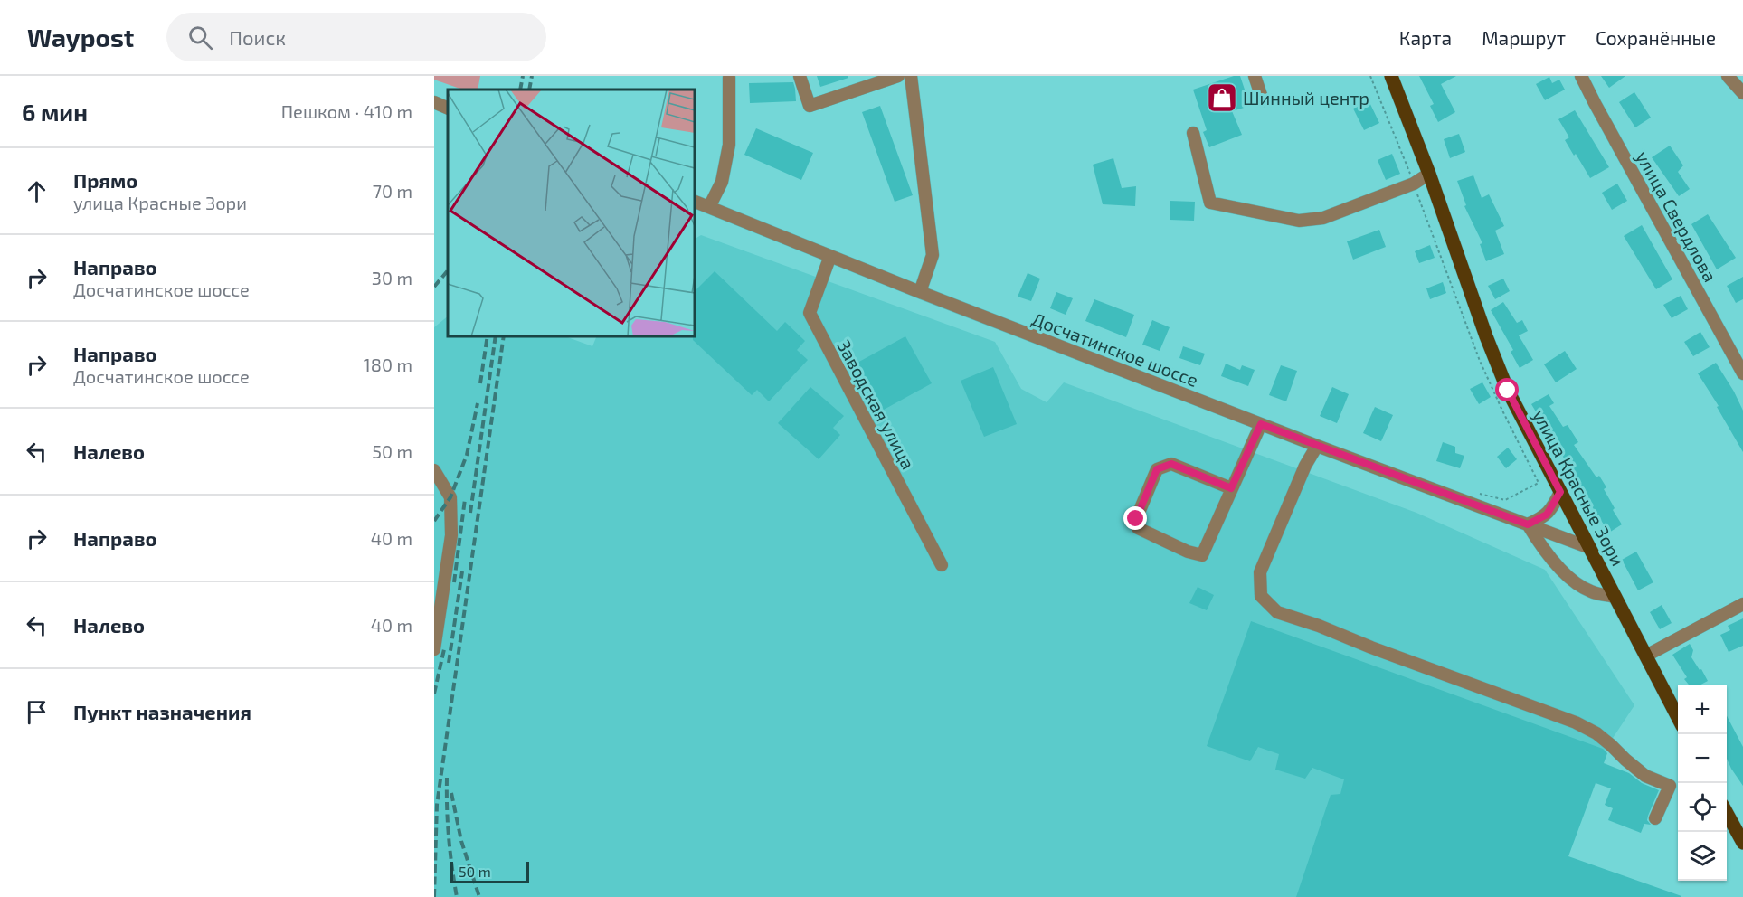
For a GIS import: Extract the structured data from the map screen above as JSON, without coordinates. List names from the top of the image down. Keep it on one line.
{"streets":{"main road":["улица Красные Зори"],"street":["улица Свердлова","Досчатинское шоссе","Заводская улица"]},"crossings":[["Досчатинское шоссе","Заводская улица"],["Досчатинское шоссе","улица Красные Зори"]],"places":{"shop":["Шинный центр"]},"scale_bar":"50 m","page":{"header":"Waypost","search":"Поиск","nav":["Карта","Маршрут","Сохранённые"],"heading":["6 мин","Пешком · 410 m"],"list":[["Прямо","улица Красные Зори","70 m"],["Направо","Досчатинское шоссе","30 m"],["Направо","Досчатинское шоссе","180 m"],["Налево","50 m"],["Направо","40 m"],["Налево","40 m"],"Пункт назначения"],"map_buttons":["+","−"],"scale":"50 m"}}
